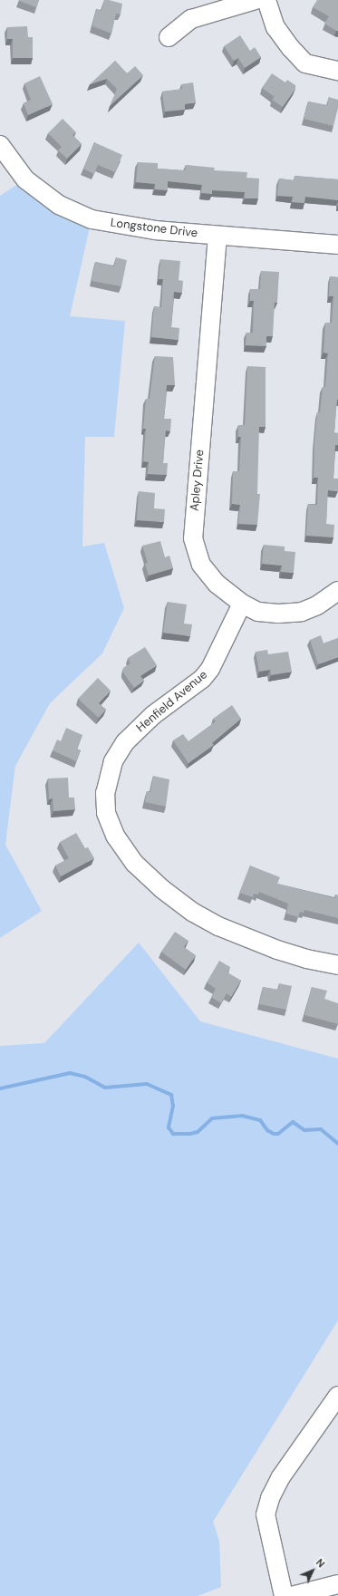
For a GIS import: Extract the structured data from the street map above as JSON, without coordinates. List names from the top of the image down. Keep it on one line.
{"streets":{"street":["Longstone Drive","Apley Drive","Henfield Avenue"]},"crossings":[["Longstone Drive","Apley Drive"],["Apley Drive","Henfield Avenue"]],"north":"top right"}
